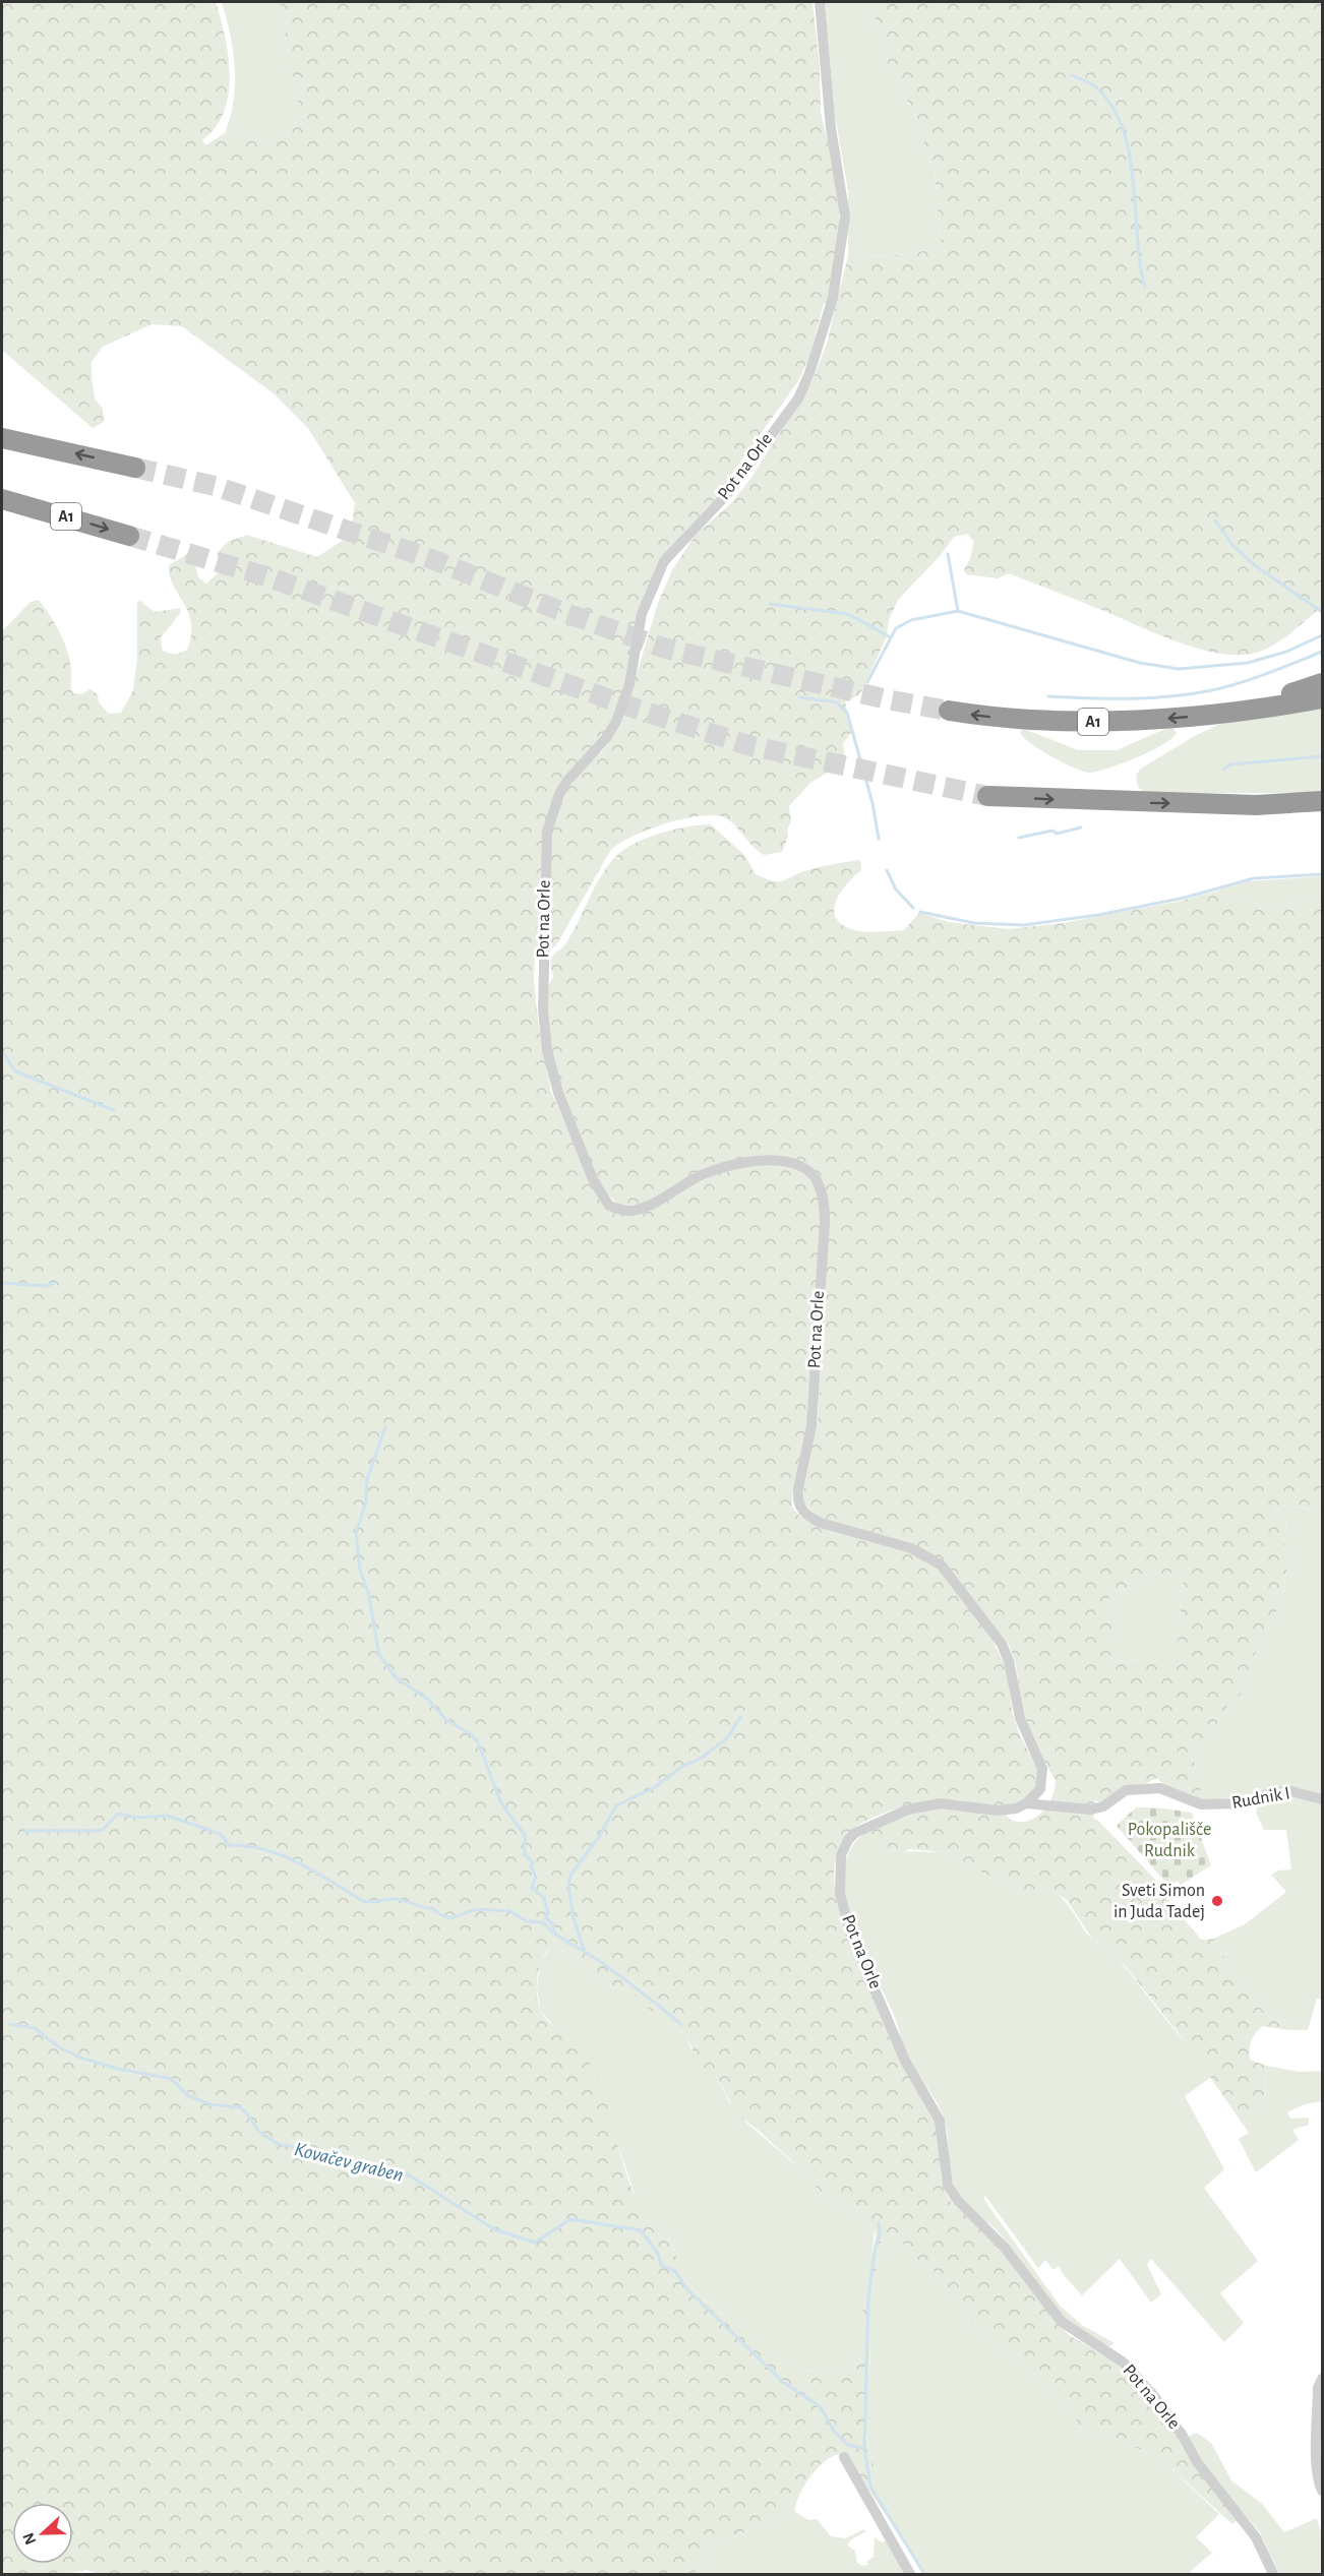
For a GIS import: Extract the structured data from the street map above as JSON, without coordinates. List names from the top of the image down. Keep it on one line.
{"streets":{"highway":["A1"],"street":["Pot na Orle","Rudnik I"]},"crossings":[["Pot na Orle","Rudnik I"]],"water":["Kovačev graben"],"parks":["Pokopališče Rudnik"],"places":["Sveti Simon in Juda Tadej"],"north":"left"}
